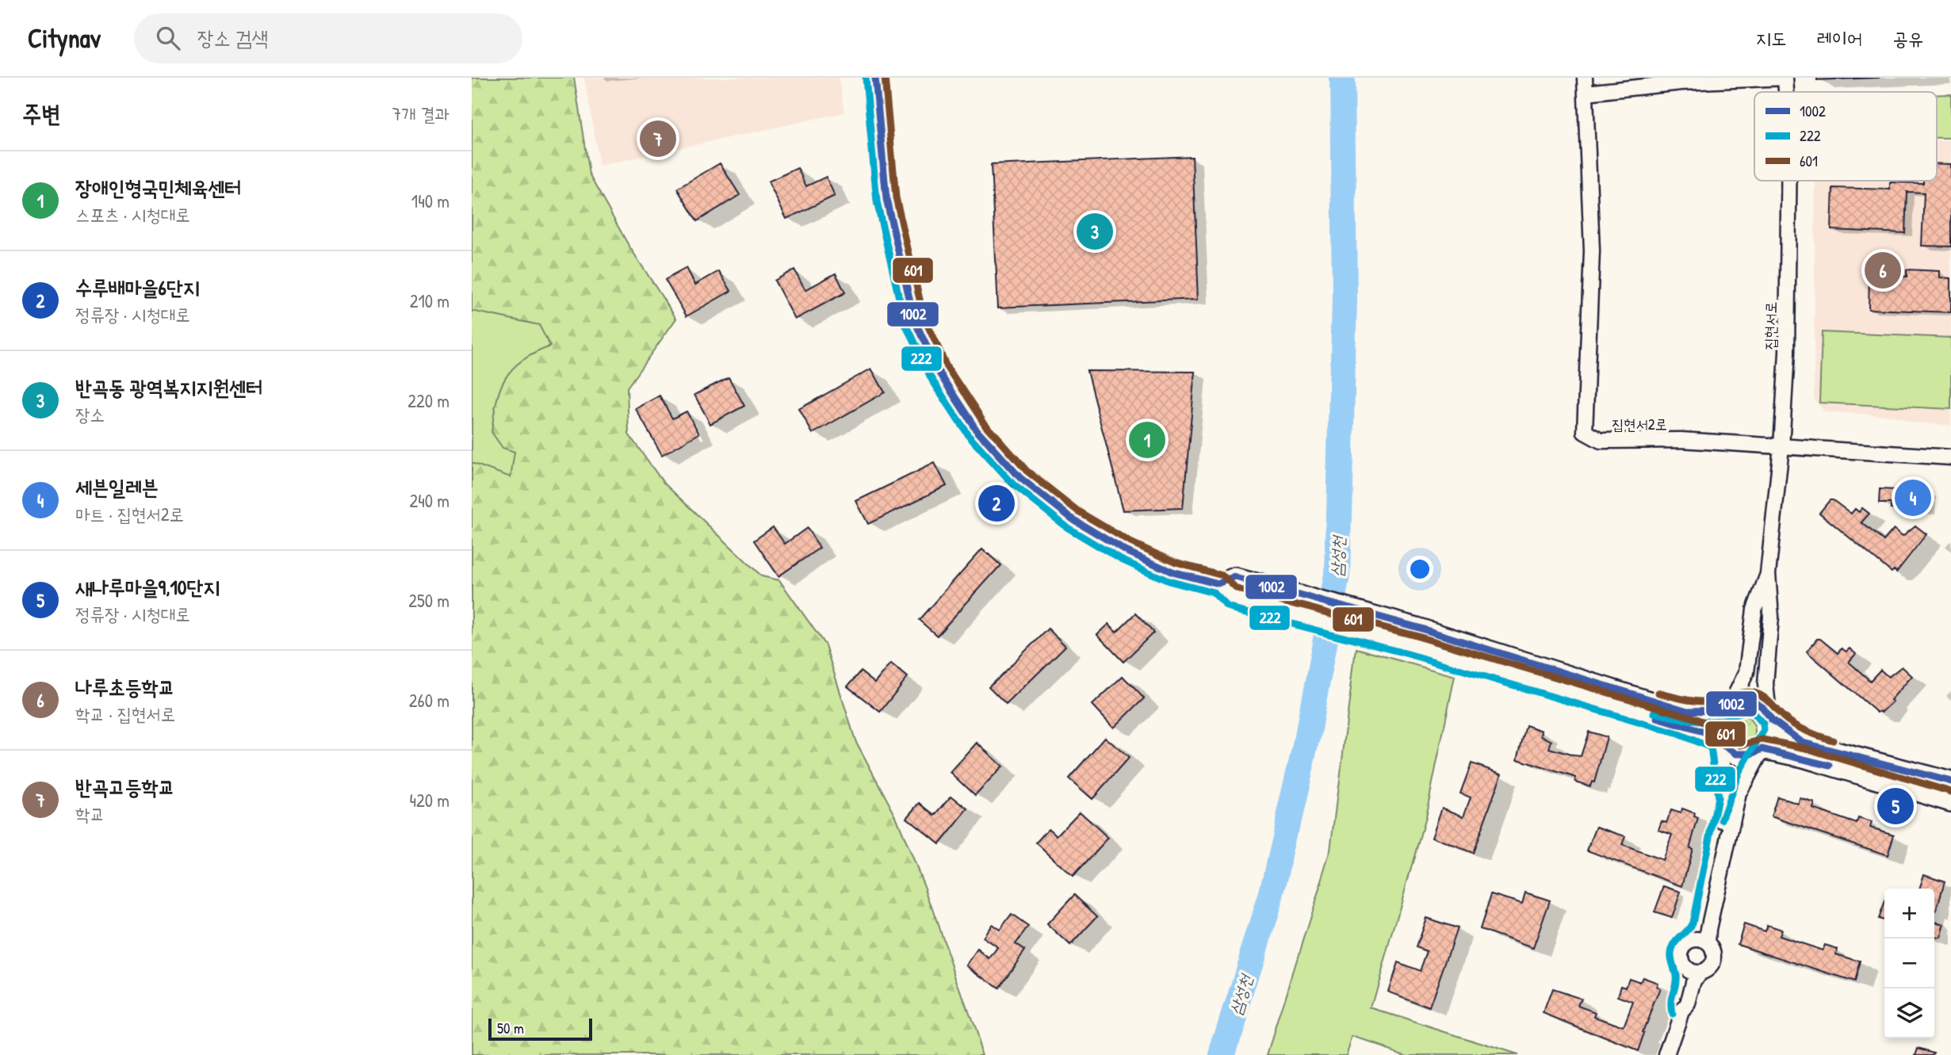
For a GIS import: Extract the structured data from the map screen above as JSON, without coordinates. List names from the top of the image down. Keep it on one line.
{"streets":{"street":["집현서로","집현서2로"]},"crossings":[["집현서로","집현서2로"]],"water":["삼성천"],"lines":["transit line 1002","transit line 601","transit line 222"],"legend":["1002","222","601"],"scale_bar":"50 m","page":{"header":"Citynav","search":"장소 검색","nav":["지도","레이어","공유"],"heading":["주변","7개 결과"],"pins":["7","3","6","1","4","2","5"],"list":[{"mark":"1","name":"장애인형국민체육센터","note":"스포츠 · 시청대로","value":"140 m"},{"mark":"2","name":"수루배마을6단지","note":"정류장 · 시청대로","value":"210 m"},{"mark":"3","name":"반곡동 광역복지지원센터","note":"장소","value":"220 m"},{"mark":"4","name":"세븐일레븐","note":"마트 · 집현서2로","value":"240 m"},{"mark":"5","name":"새나루마을9,10단지","note":"정류장 · 시청대로","value":"250 m"},{"mark":"6","name":"나루초등학교","note":"학교 · 집현서로","value":"260 m"},{"mark":"7","name":"반곡고등학교","note":"학교","value":"420 m"}],"map_buttons":["+","−"],"scale":"50 m"}}
